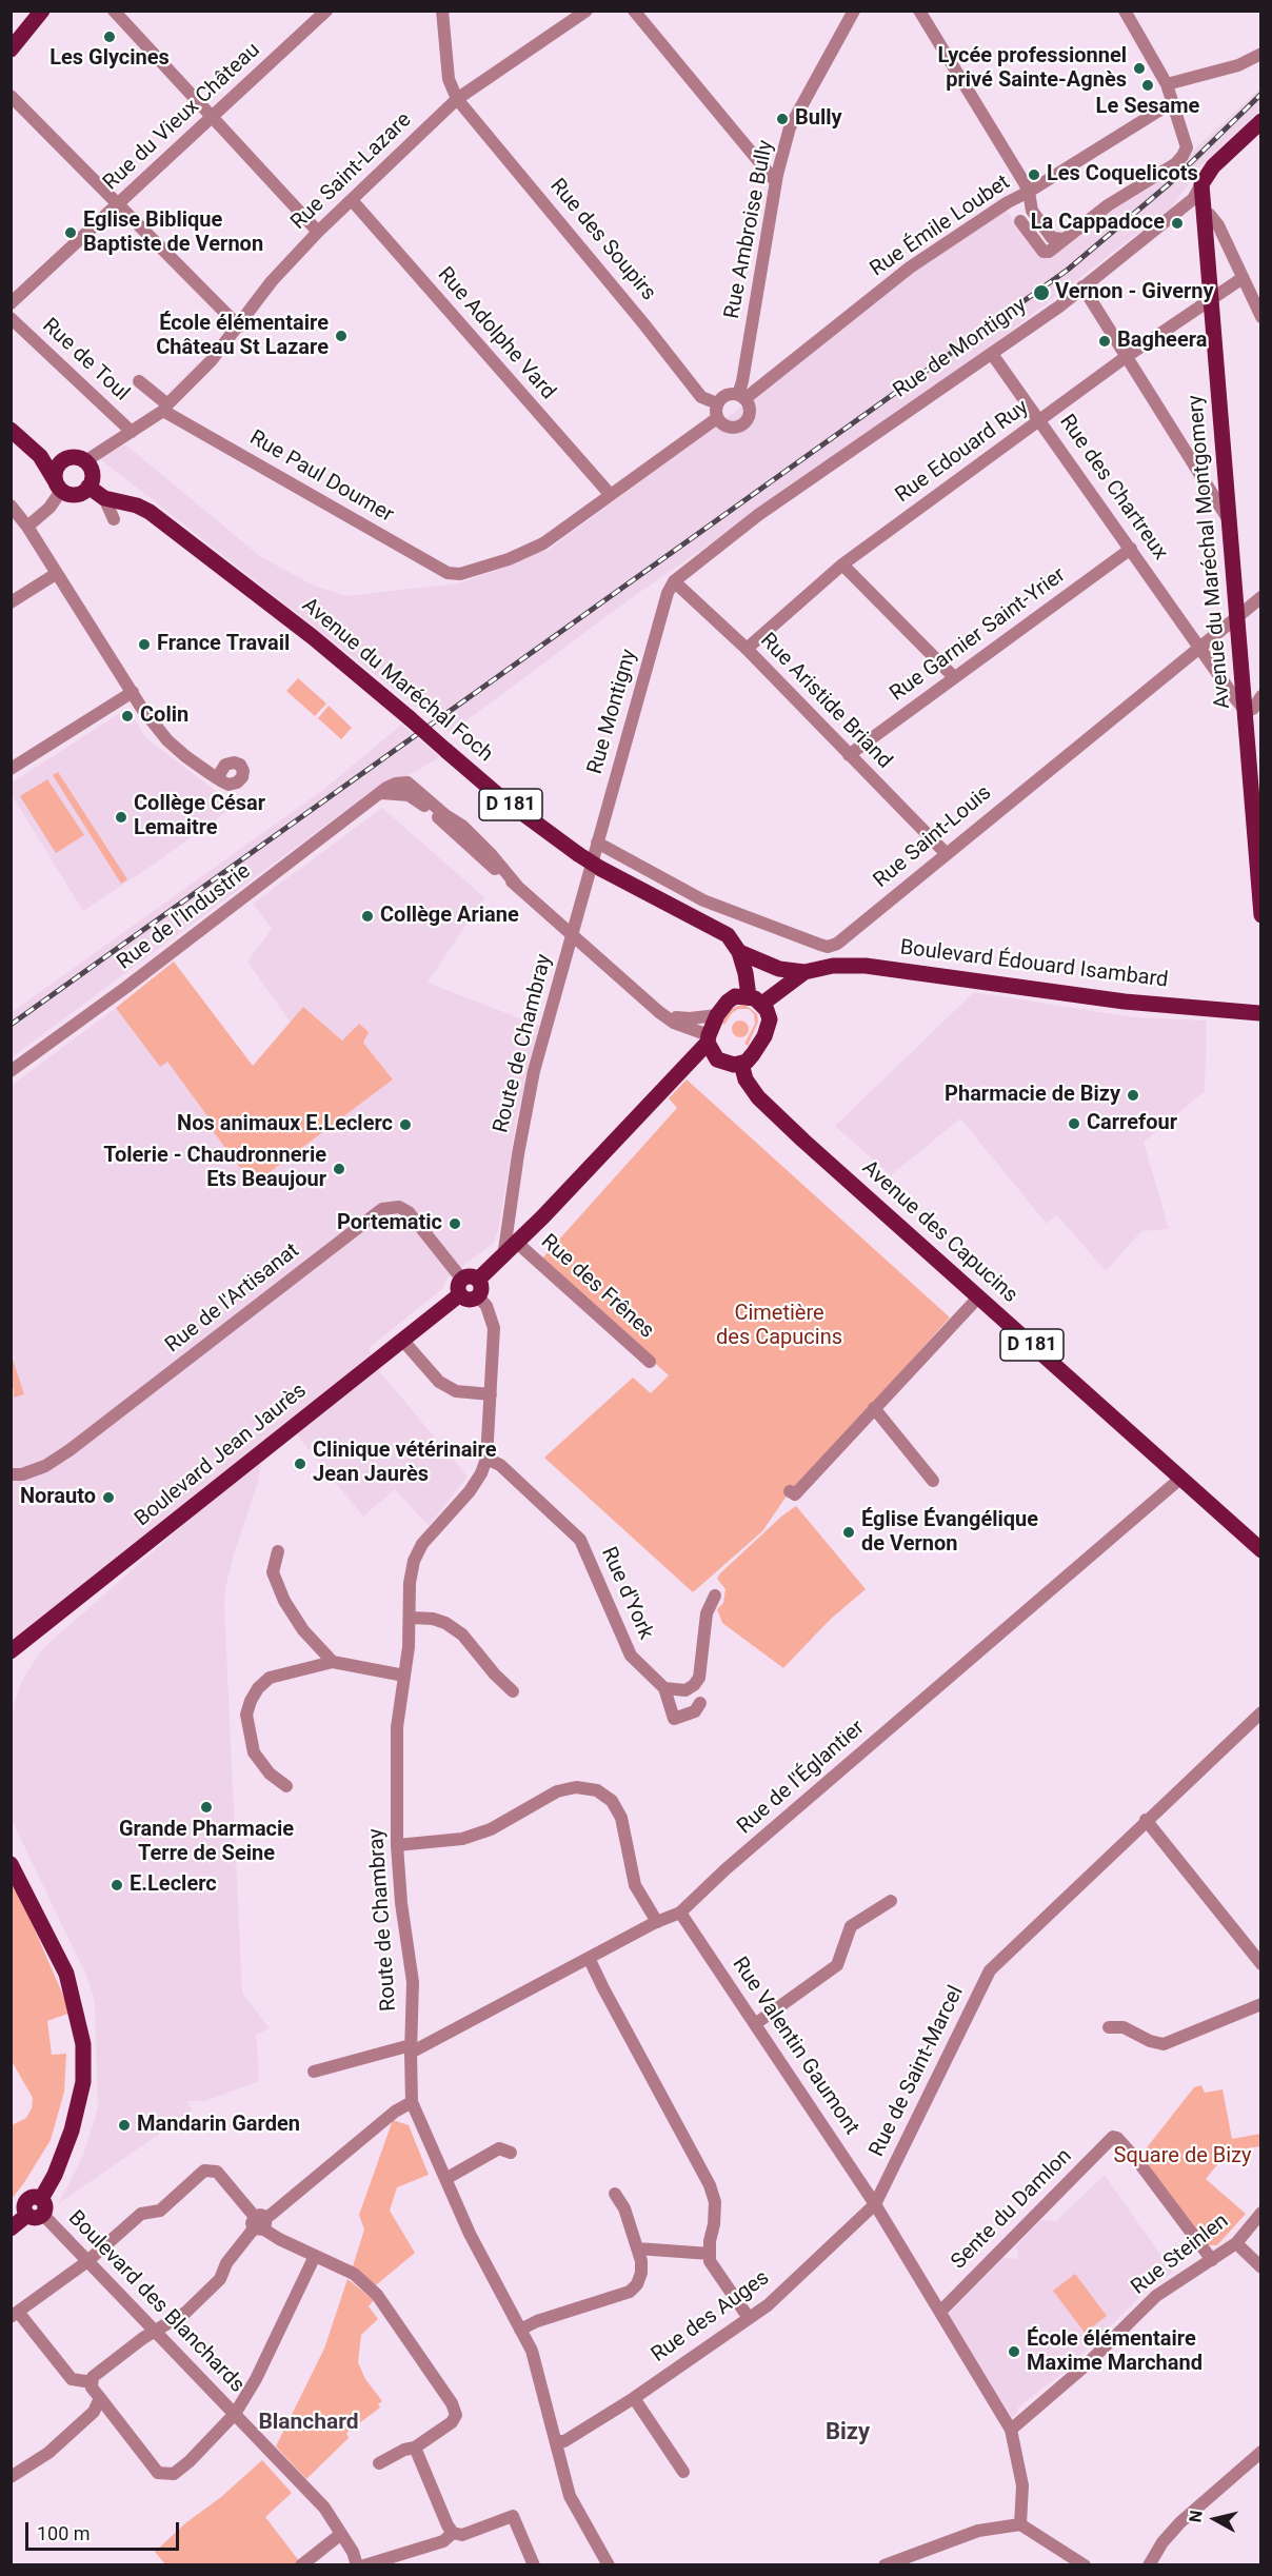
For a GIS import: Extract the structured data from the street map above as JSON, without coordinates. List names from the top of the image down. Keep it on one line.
{"streets":{"main road":["Rue de Montigny","Avenue du Maréchal Montgomery","Avenue du Maréchal Foch","D 181","Boulevard Édouard Isambard","Avenue des Capucins","Boulevard Jean Jaurès"],"street":["Rue du Vieux Château","Rue Saint-Lazare","Rue Émile Loubet","Rue Ambroise Bully","Rue des Soupirs","Rue Adolphe Vard","Rue de Toul","Rue Edouard Ruy","Rue Paul Doumer","Rue des Chartreux","Rue Garnier Saint-Yrier","Rue Aristide Briand","Rue Montigny","Rue Saint-Louis","Rue de l'Industrie","Route de Chambray","Rue des Frênes","Rue de l'Artisanat","Rue d'York","Rue de l'Églantier","Rue Valentin Gaumont","Rue de Saint-Marcel","Sente du Damlon","Rue Steinlen","Boulevard des Blanchards","Rue des Auges"]},"crossings":[["Rue Saint-Lazare","Rue des Soupirs"],["Rue Saint-Lazare","Rue Adolphe Vard"],["Rue Saint-Lazare","Rue de Toul"],["Rue Saint-Lazare","Rue Paul Doumer"],["Rue Saint-Lazare","Avenue du Maréchal Foch"],["Rue Émile Loubet","Rue Ambroise Bully"],["Rue Émile Loubet","Rue des Soupirs"],["Rue Ambroise Bully","Rue des Soupirs"],["Rue Adolphe Vard","Rue Paul Doumer"],["Rue de Montigny","Rue des Chartreux"],["Rue de Montigny","Avenue du Maréchal Montgomery"],["Rue de Montigny","Rue Aristide Briand"],["Rue de Montigny","Rue Montigny"],["Rue Edouard Ruy","Rue des Chartreux"],["Rue Edouard Ruy","Avenue du Maréchal Montgomery"],["Rue Edouard Ruy","Rue Aristide Briand"],["Rue des Chartreux","Avenue du Maréchal Montgomery"],["Rue des Chartreux","Rue Garnier Saint-Yrier"],["Rue des Chartreux","Rue Saint-Louis"],["Avenue du Maréchal Montgomery","Rue Saint-Louis"],["Rue Garnier Saint-Yrier","Rue Aristide Briand"],["Avenue du Maréchal Foch","D 181"],["Avenue du Maréchal Foch","Boulevard Édouard Isambard"],["Avenue du Maréchal Foch","Avenue des Capucins"],["Avenue du Maréchal Foch","Boulevard Jean Jaurès"],["Rue Aristide Briand","Rue Montigny"],["Rue Aristide Briand","Rue Saint-Louis"],["Rue Montigny","Rue Saint-Louis"],["Rue Montigny","Route de Chambray"],["D 181","Boulevard Édouard Isambard"],["D 181","Avenue des Capucins"],["D 181","Boulevard Jean Jaurès"],["Rue Saint-Louis","Route de Chambray"],["Rue de l'Industrie","Route de Chambray"],["Boulevard Édouard Isambard","Avenue des Capucins"],["Boulevard Édouard Isambard","Boulevard Jean Jaurès"],["Route de Chambray","Boulevard Jean Jaurès"],["Route de Chambray","Rue d'York"],["Route de Chambray","Rue de l'Églantier"],["Route de Chambray","Rue des Auges"],["Avenue des Capucins","Boulevard Jean Jaurès"],["Avenue des Capucins","Rue de l'Églantier"],["Rue des Frênes","Boulevard Jean Jaurès"],["Rue de l'Artisanat","Boulevard Jean Jaurès"],["Rue de l'Églantier","Rue Valentin Gaumont"],["Rue Valentin Gaumont","Rue de Saint-Marcel"],["Rue Valentin Gaumont","Rue des Auges"],["Rue de Saint-Marcel","Rue des Auges"],["Sente du Damlon","Rue Steinlen"]],"districts":["Blanchard","Bizy"],"parks":["Cimetière des Capucins","Square de Bizy"],"places":["Les Glycines","Lycée professionnel privé Sainte-Agnès","Le Sesame","Bully","Les Coquelicots","La Cappadoce","Eglise Biblique Baptiste de Vernon","Vernon - Giverny","École élémentaire Château St Lazare","Bagheera","France Travail","Colin","Collège César Lemaitre","Collège Ariane","Pharmacie de Bizy","Carrefour","Nos animaux E.Leclerc","Tolerie - Chaudronnerie Ets Beaujour","Portematic","Clinique vétérinaire Jean Jaurès","Norauto","Église Évangélique de Vernon","Grande Pharmacie Terre de Seine","E.Leclerc","Mandarin Garden","École élémentaire Maxime Marchand"],"scale_bar":"100 m","north":"left"}
